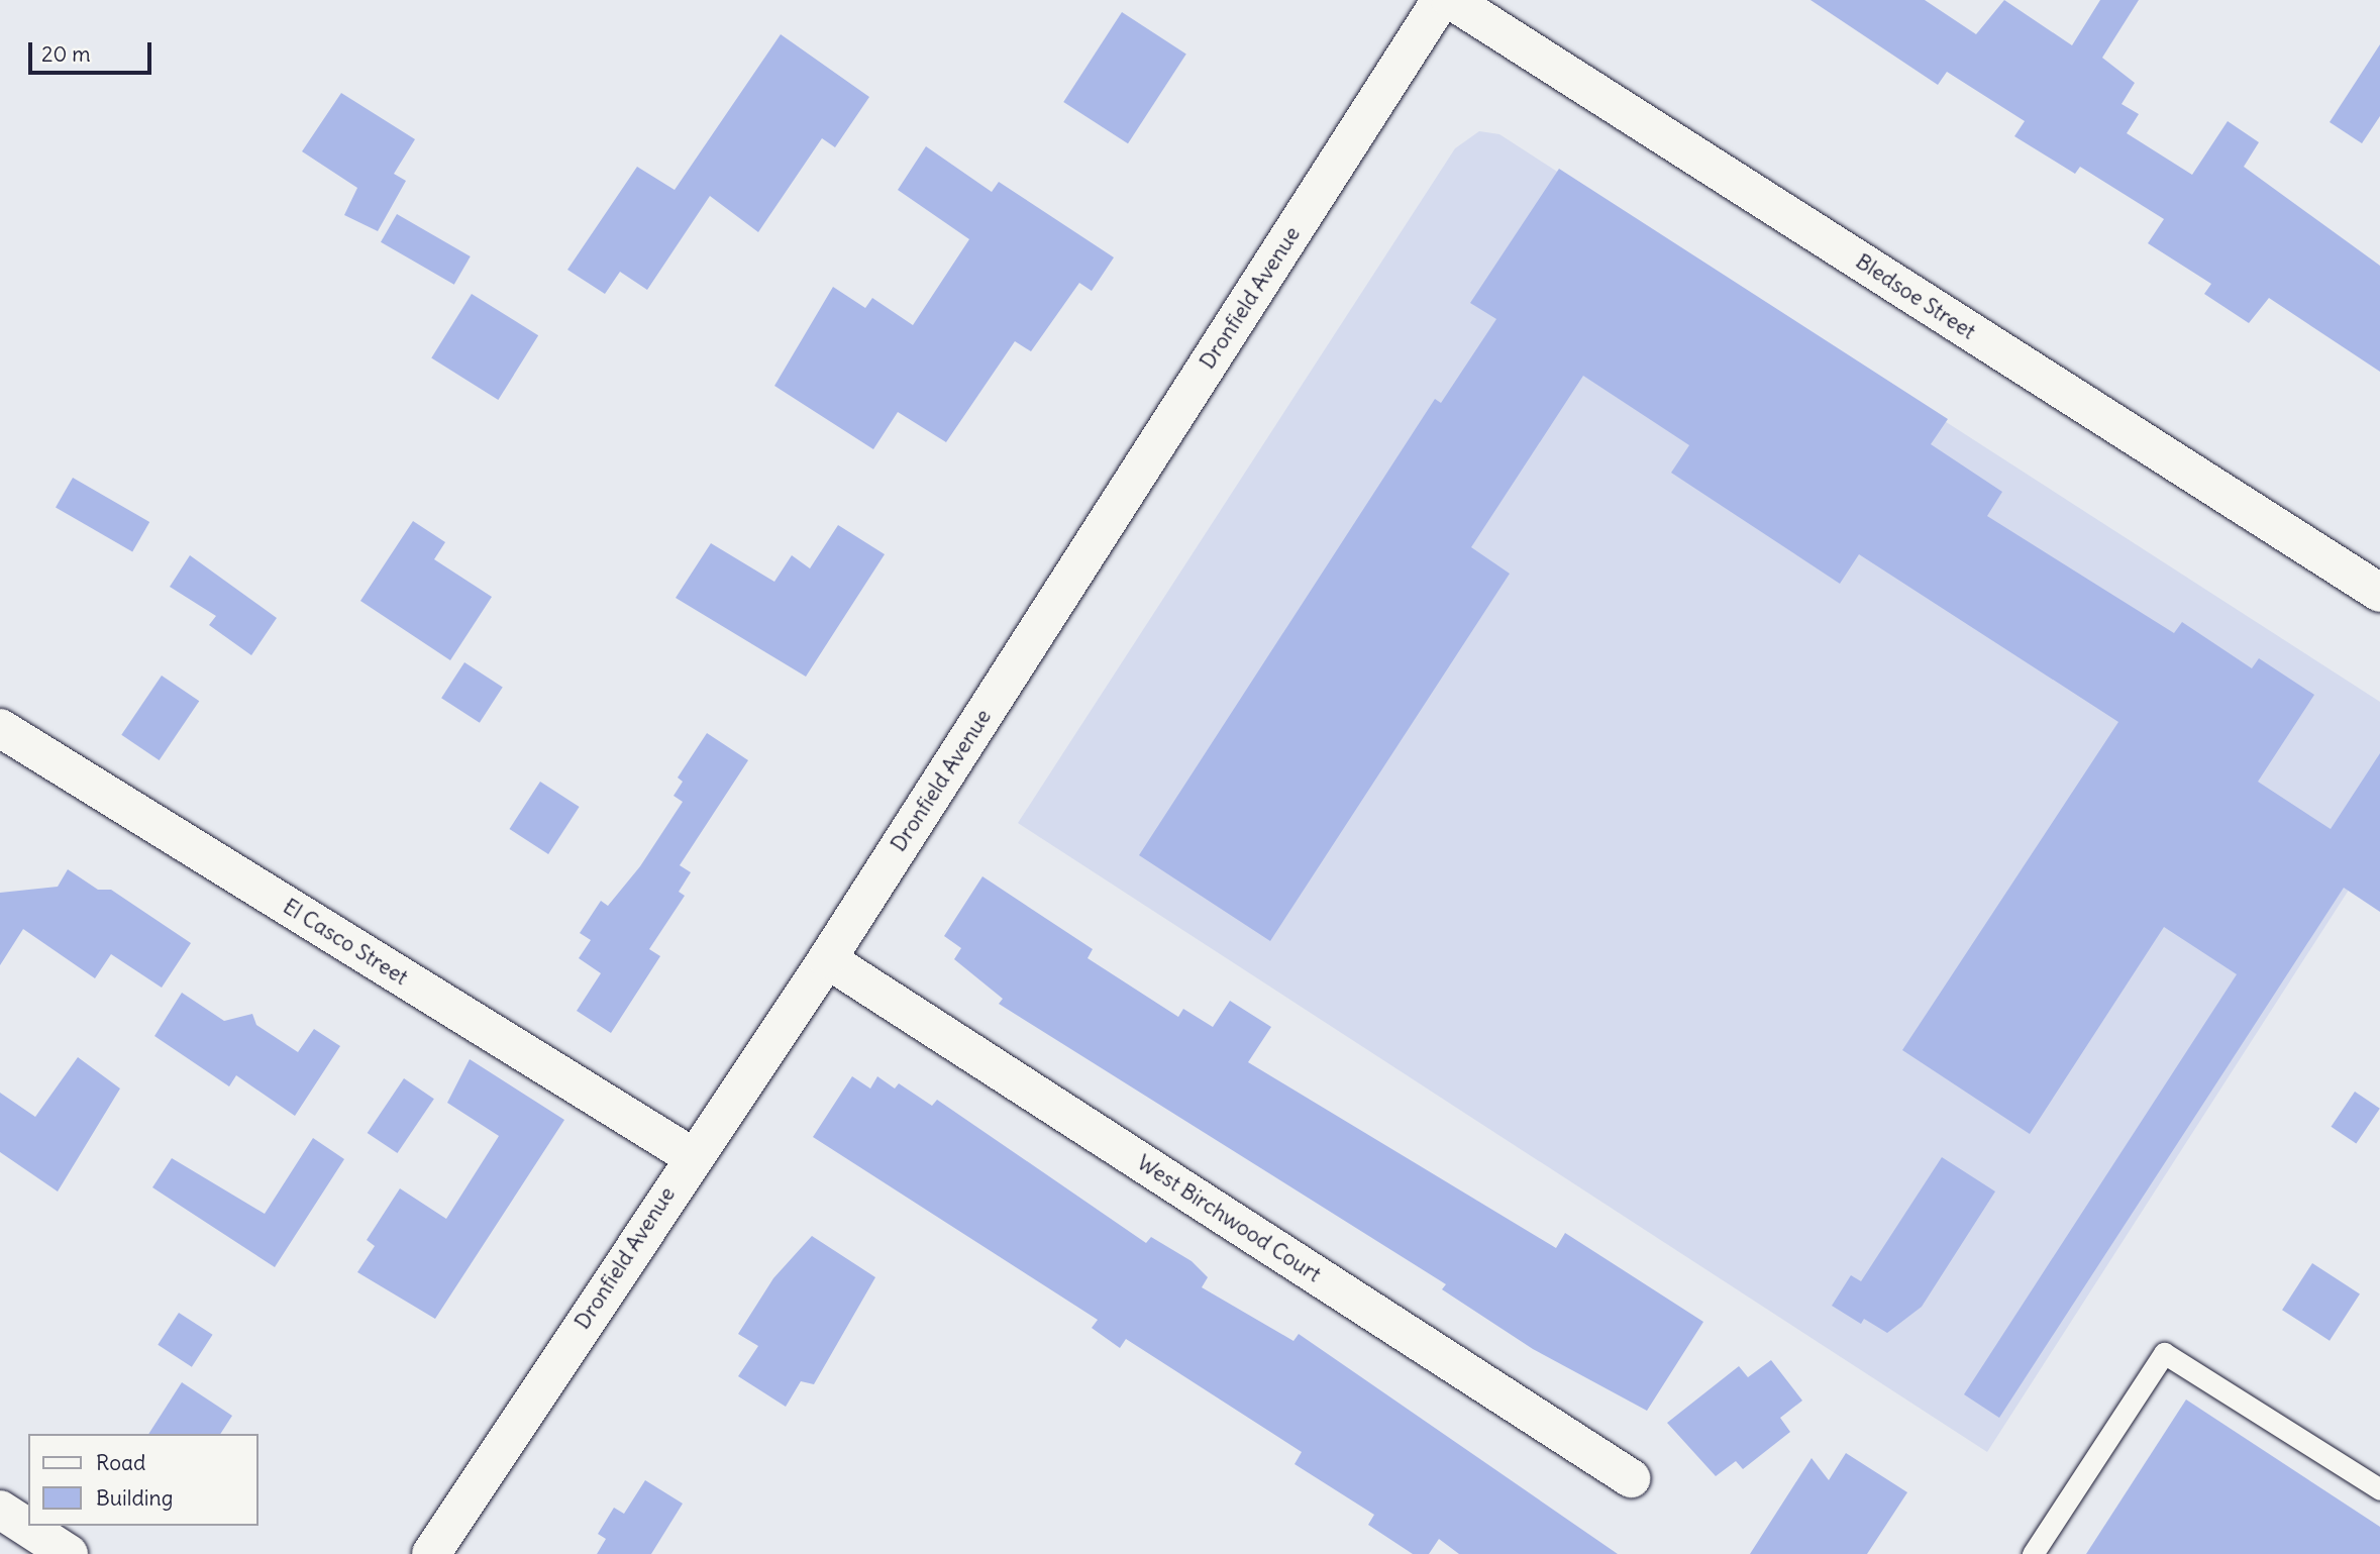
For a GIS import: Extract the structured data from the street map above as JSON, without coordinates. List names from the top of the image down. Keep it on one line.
{"streets":{"street":["Bledsoe Street","Dronfield Avenue","El Casco Street","West Birchwood Court"]},"crossings":[["Dronfield Avenue","El Casco Street"],["Dronfield Avenue","West Birchwood Court"]],"legend":["Road","Building"],"scale_bar":"20 m"}
